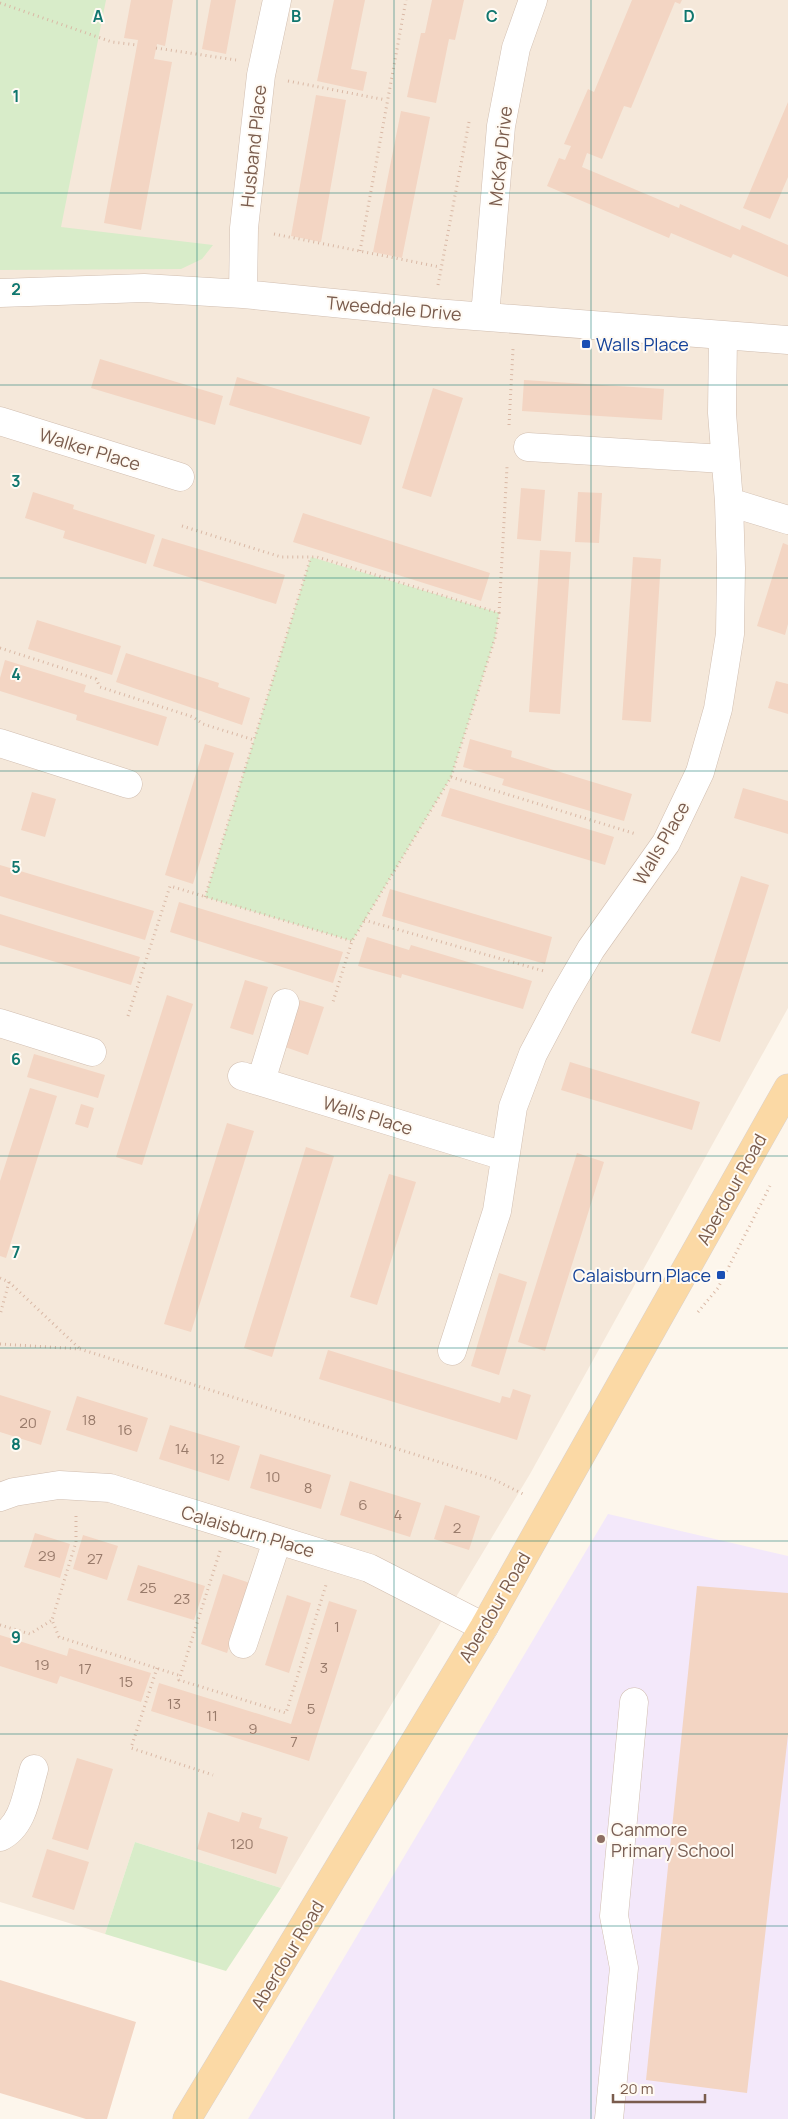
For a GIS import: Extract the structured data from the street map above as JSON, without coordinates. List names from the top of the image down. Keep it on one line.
{"streets":{"main road":["Aberdour Road"],"street":["Husband Place","McKay Drive","Tweeddale Drive","Walker Place","Walls Place","Calaisburn Place"]},"crossings":[["Husband Place","Tweeddale Drive"],["McKay Drive","Tweeddale Drive"],["Tweeddale Drive","Walls Place"],["Aberdour Road","Calaisburn Place"]],"places":{"transit":["Walls Place","Calaisburn Place"],"other":["Canmore Primary School"]},"house_numbers":["18","20","16","14","12","10","8","6","4","2","29","27","25","23","1","19","3","17","15","13","5","11","9","7","120"],"scale_bar":"20 m","grid":{"columns":["A","B","C","D"],"rows":["1","2","3","4","5","6","7","8","9"]}}
